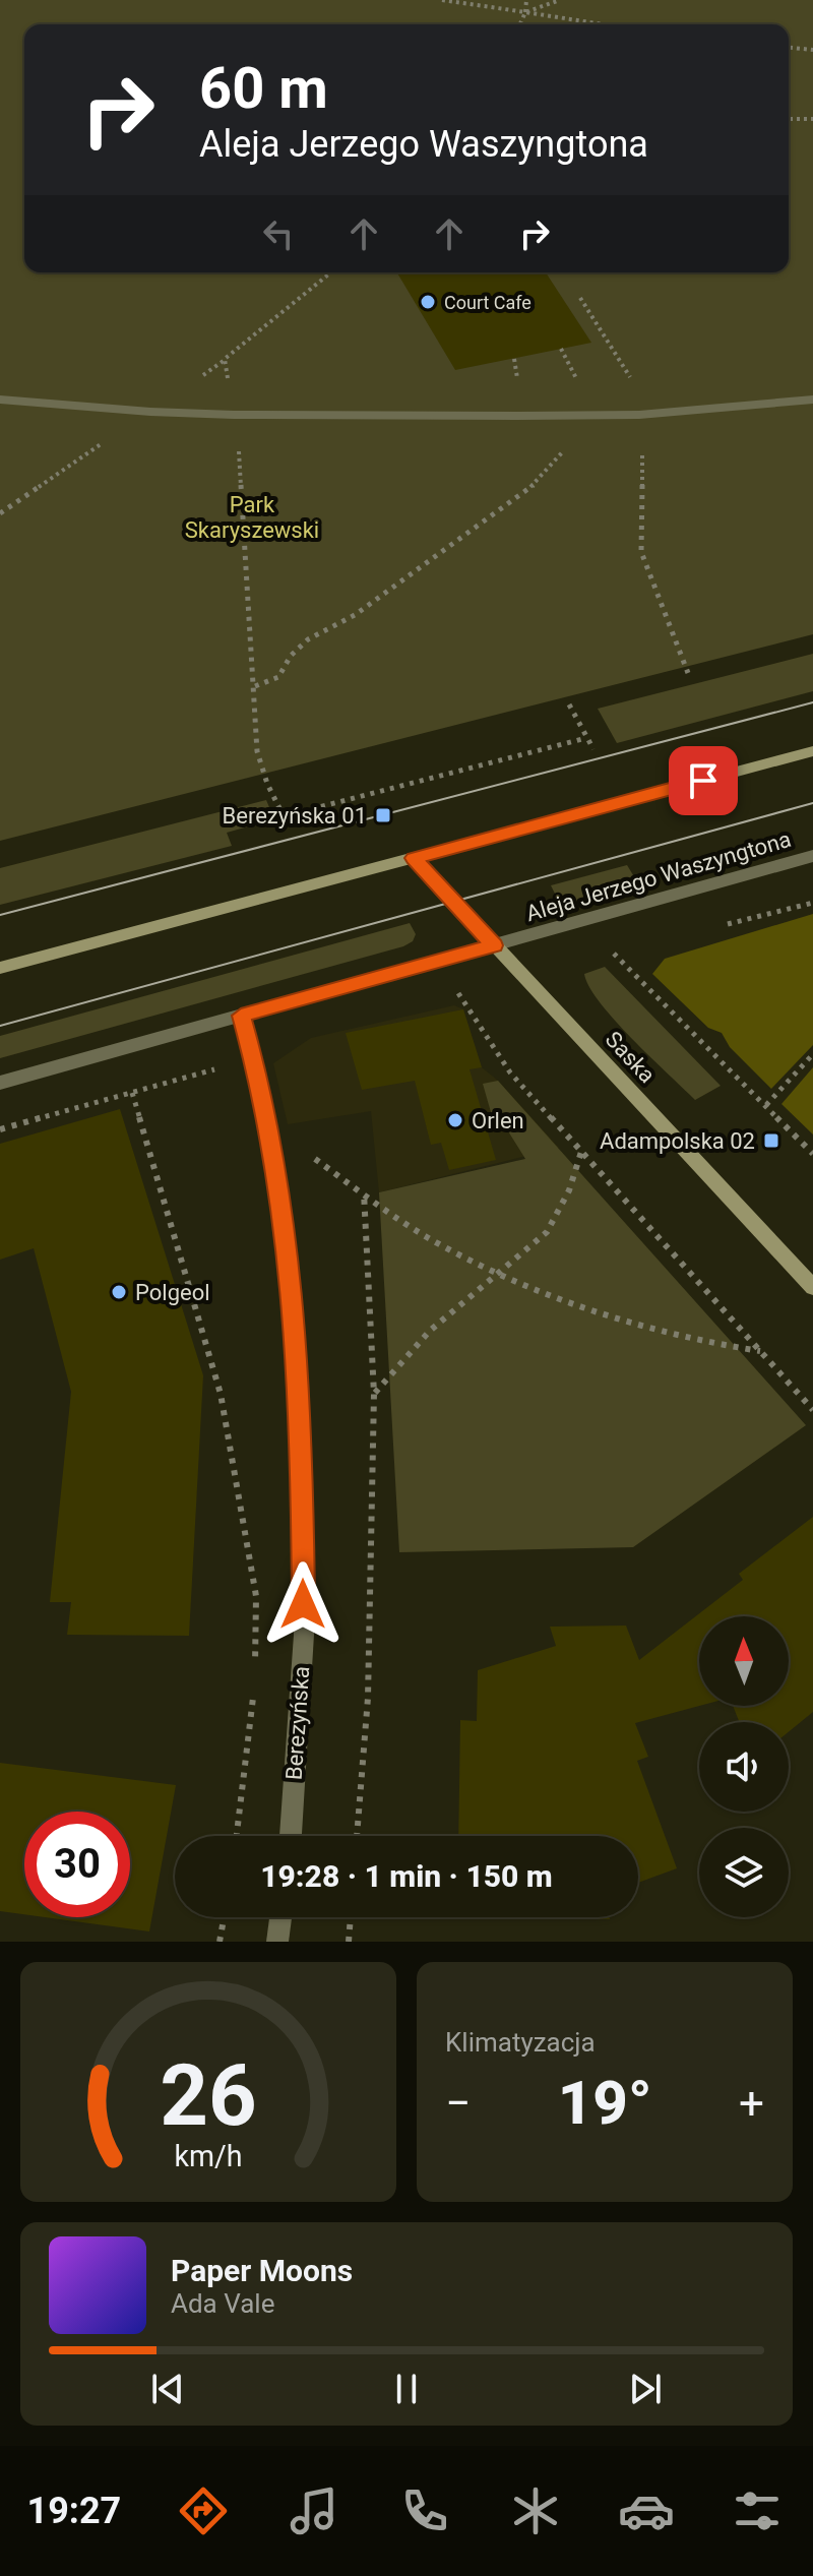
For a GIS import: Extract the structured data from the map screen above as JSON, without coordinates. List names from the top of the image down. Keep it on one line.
{"streets":{"main road":["Saska"],"street":["Aleja Jerzego Waszyngtona","Berezyńska"]},"crossings":[["Aleja Jerzego Waszyngtona","Saska"],["Aleja Jerzego Waszyngtona","Berezyńska"]],"parks":["Park Skaryszewski"],"places":{"other":["Court Cafe","Orlen","Polgeol"],"transit":["Berezyńska 01","Adampolska 02"]},"north":"top","page":{"turn":["60 m","Aleja Jerzego Waszyngtona"],"limit":"30","trip":"19:28 · 1 min · 150 m","tile":"Klimatyzacja","heat":["−","19°","+"],"song":["Paper Moons","Ada Vale"],"tabs":"19:27","gauge":["26","km/h"]}}
